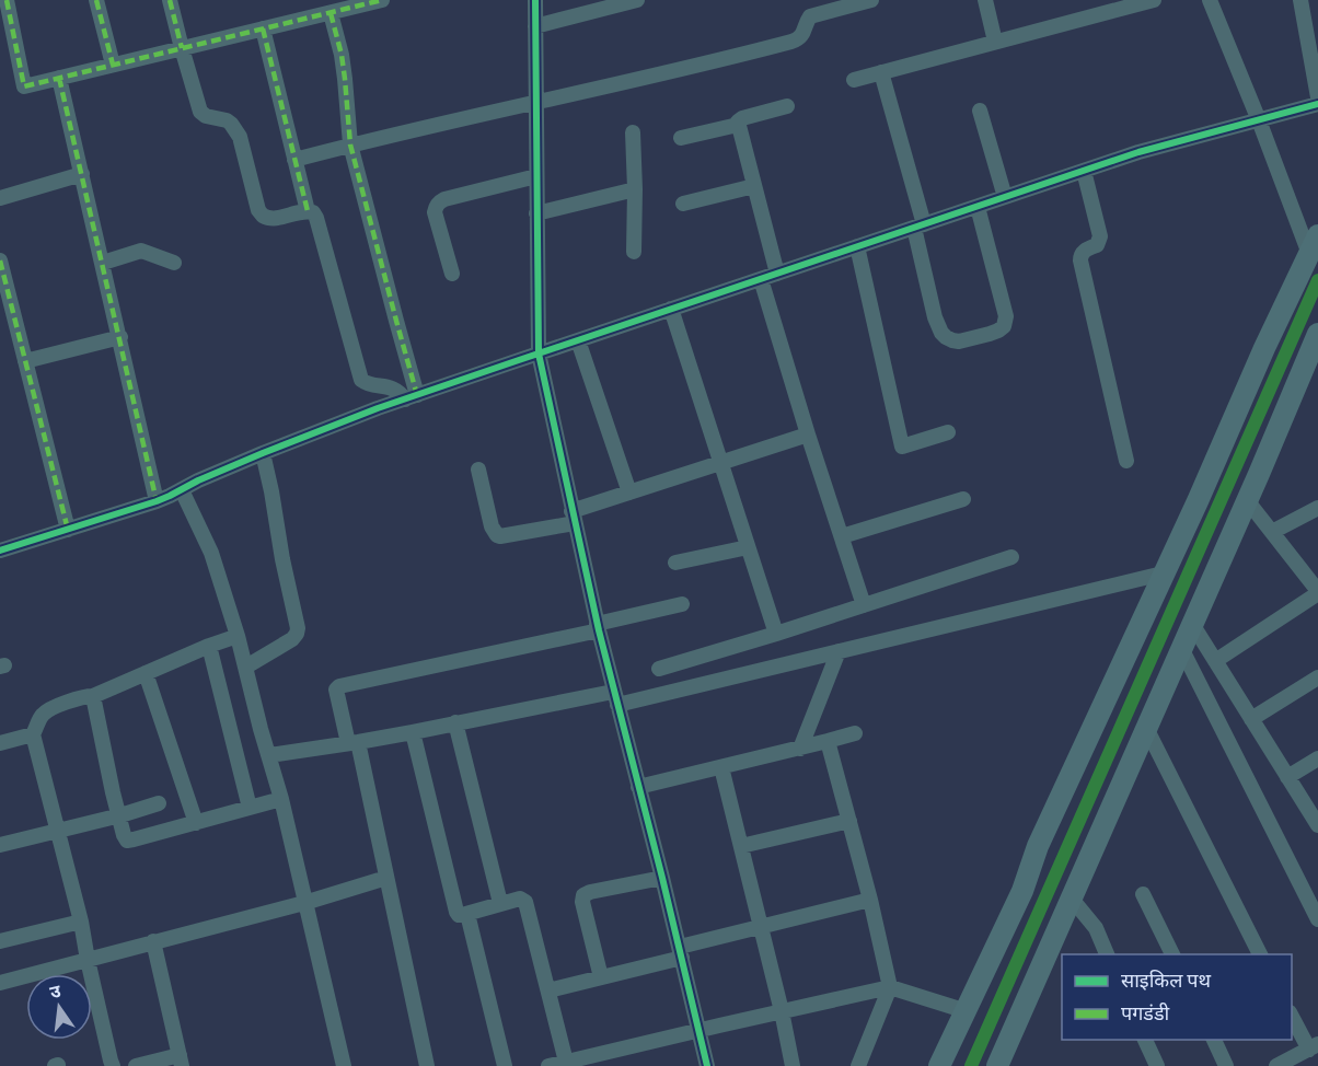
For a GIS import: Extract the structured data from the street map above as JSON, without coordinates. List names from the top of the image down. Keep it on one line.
{"legend":["साइकिल पथ","पगडंडी"],"north":"top"}
